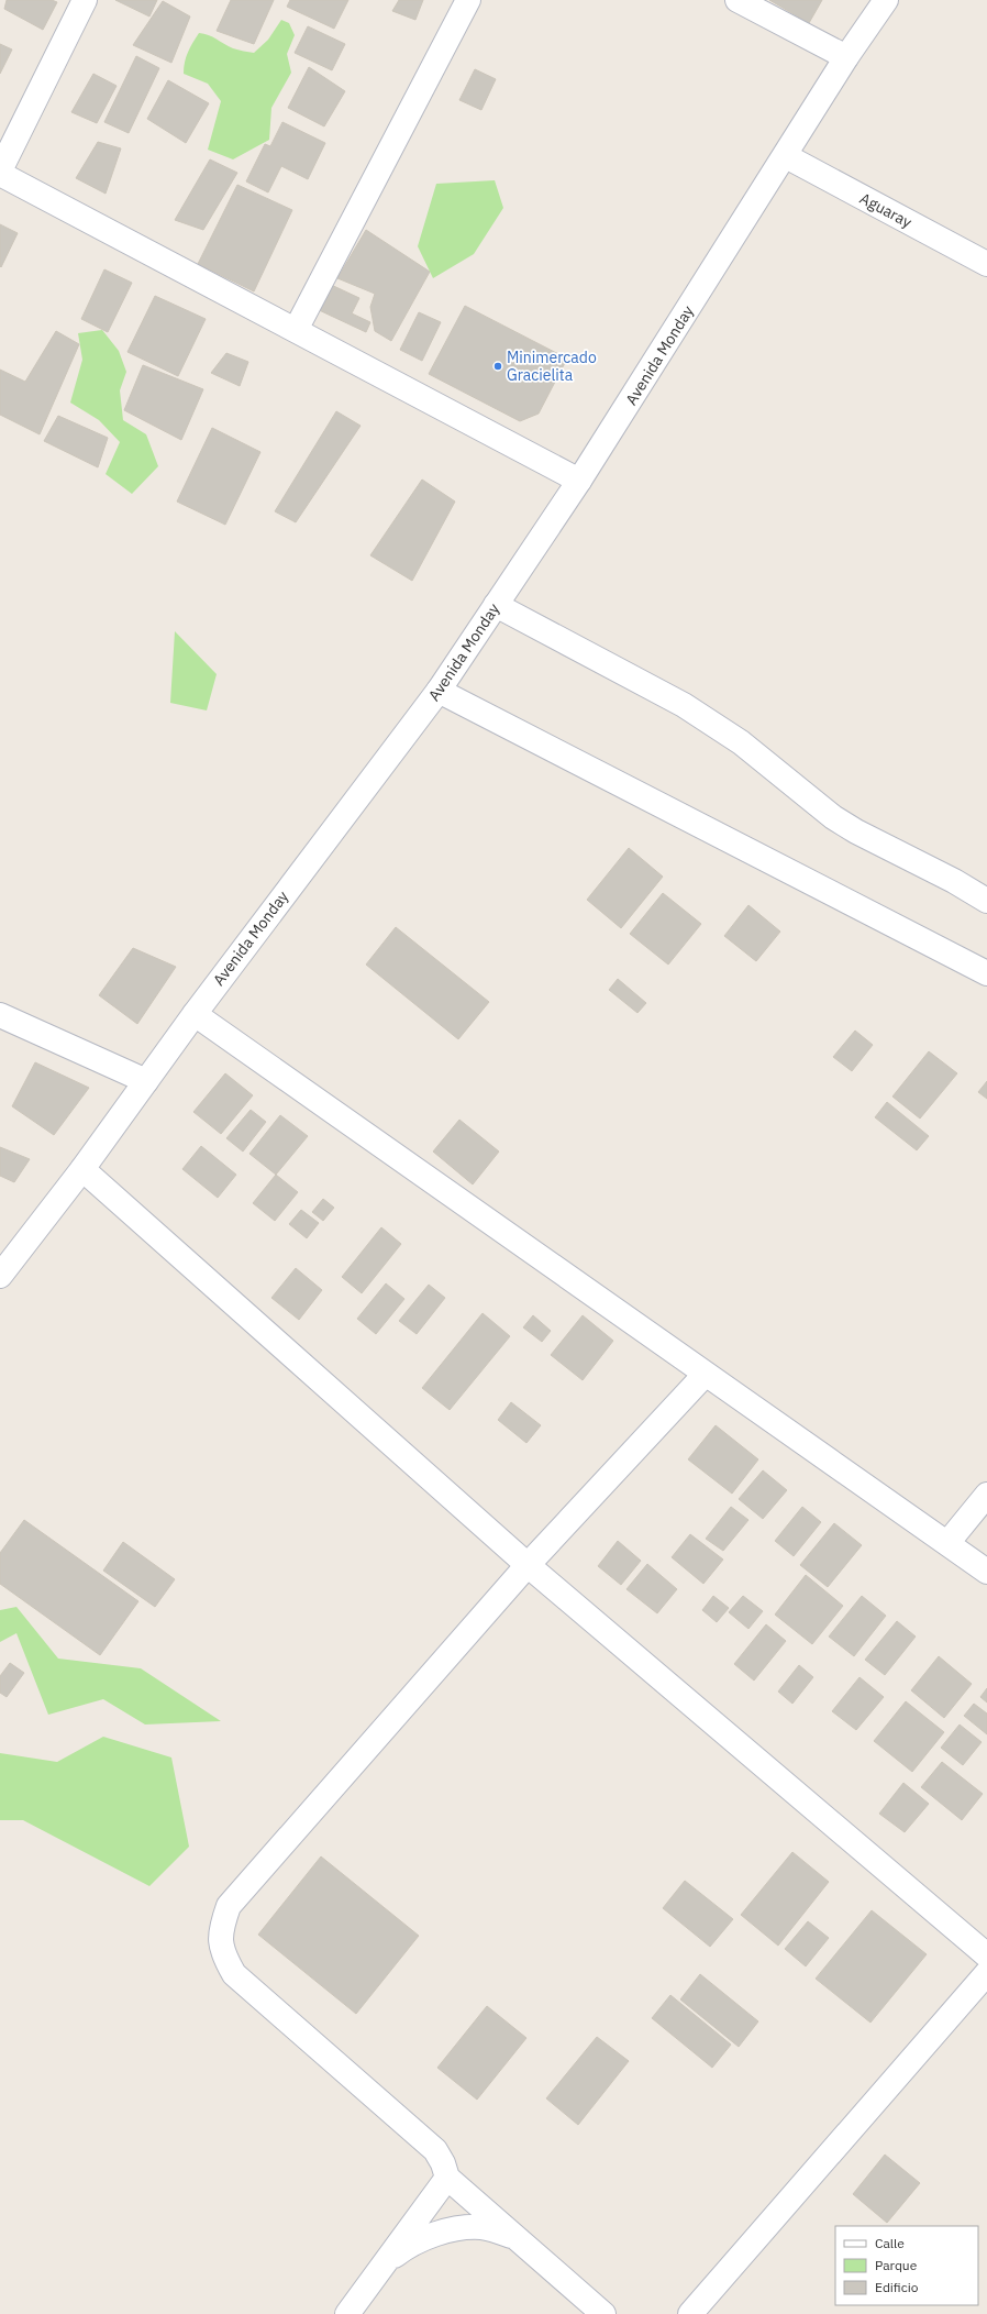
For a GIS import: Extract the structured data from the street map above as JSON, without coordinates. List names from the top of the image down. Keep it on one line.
{"streets":{"street":["Aguaray","Avenida Monday"]},"crossings":[["Aguaray","Avenida Monday"]],"places":["Minimercado Gracielita"],"legend":["Calle","Parque","Edificio"]}
